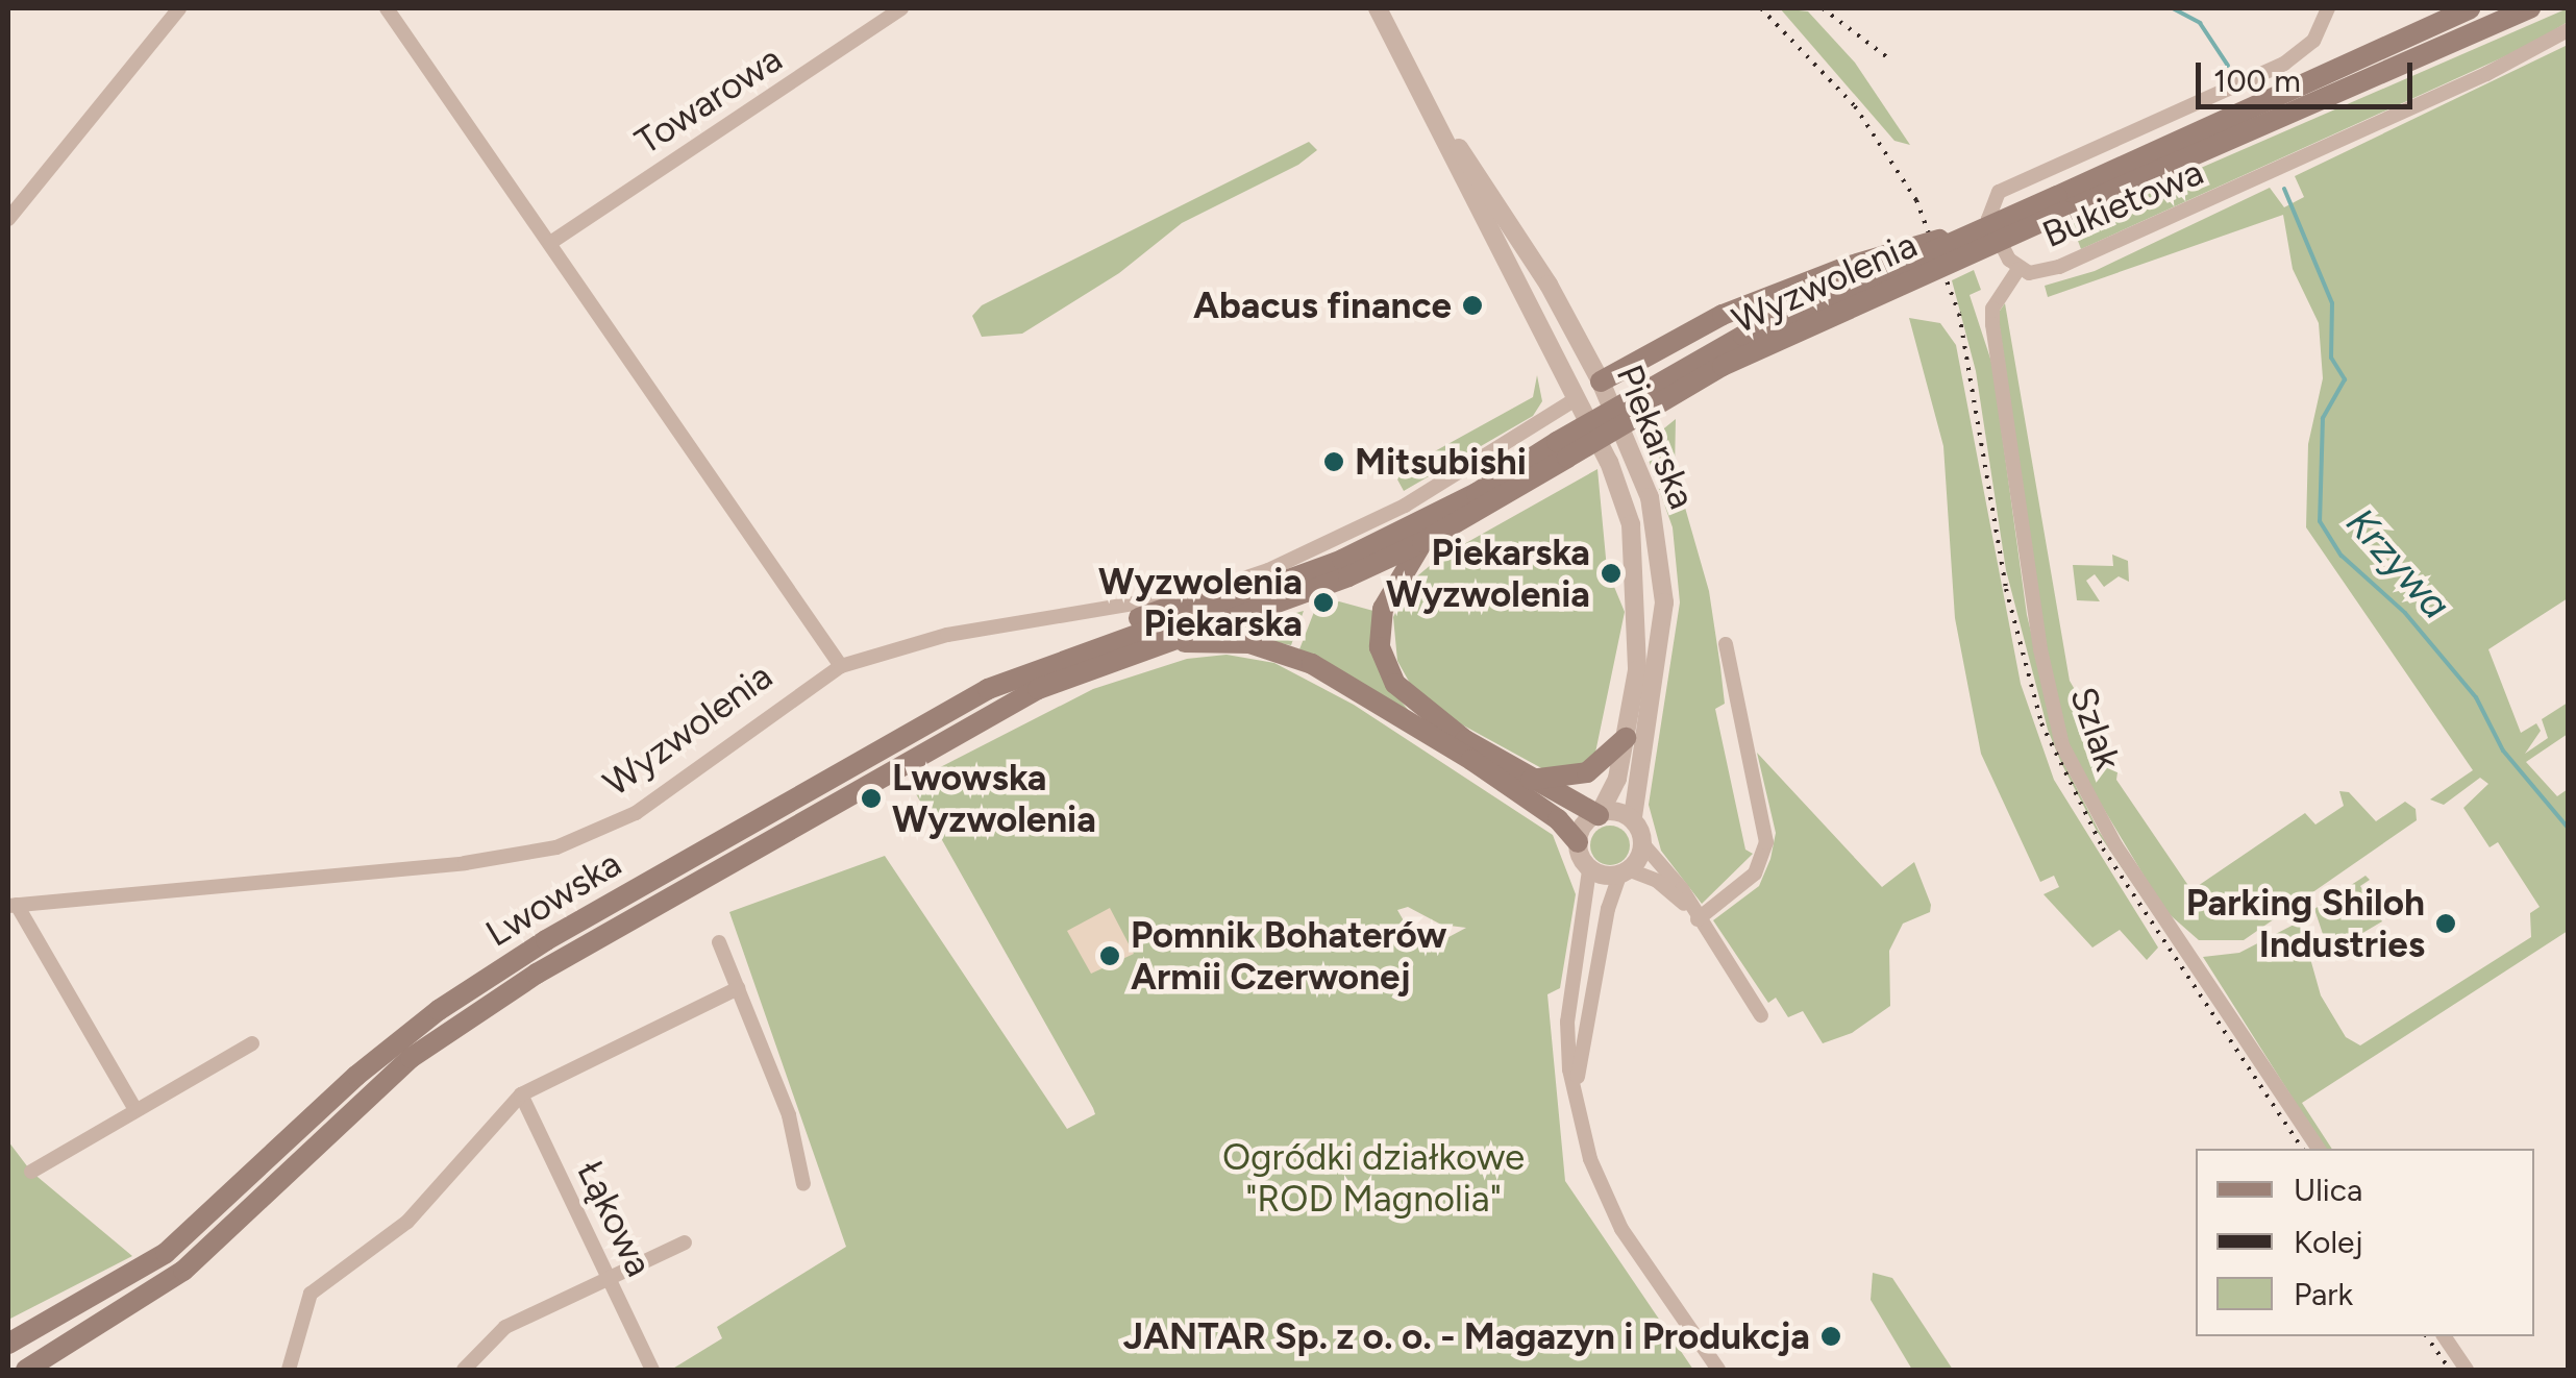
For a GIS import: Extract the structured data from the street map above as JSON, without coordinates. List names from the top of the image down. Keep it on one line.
{"streets":{"main road":["Wyzwolenia","Lwowska"],"street":["Towarowa","Bukietowa","Piekarska","Szlak","Łąkowa"]},"crossings":[["Bukietowa","Szlak"],["Wyzwolenia","Piekarska"],["Wyzwolenia","Lwowska"]],"water":["Krzywa"],"parks":["Ogródki działkowe \"ROD Magnolia\""],"places":["Abacus finance","Mitsubishi","Piekarska Wyzwolenia","Wyzwolenia Piekarska","Lwowska Wyzwolenia","Parking Shiloh Industries","Pomnik Bohaterów Armii Czerwonej","JANTAR Sp. z o. o. - Magazyn i Produkcja"],"legend":["Ulica","Kolej","Park"],"scale_bar":"100 m"}
